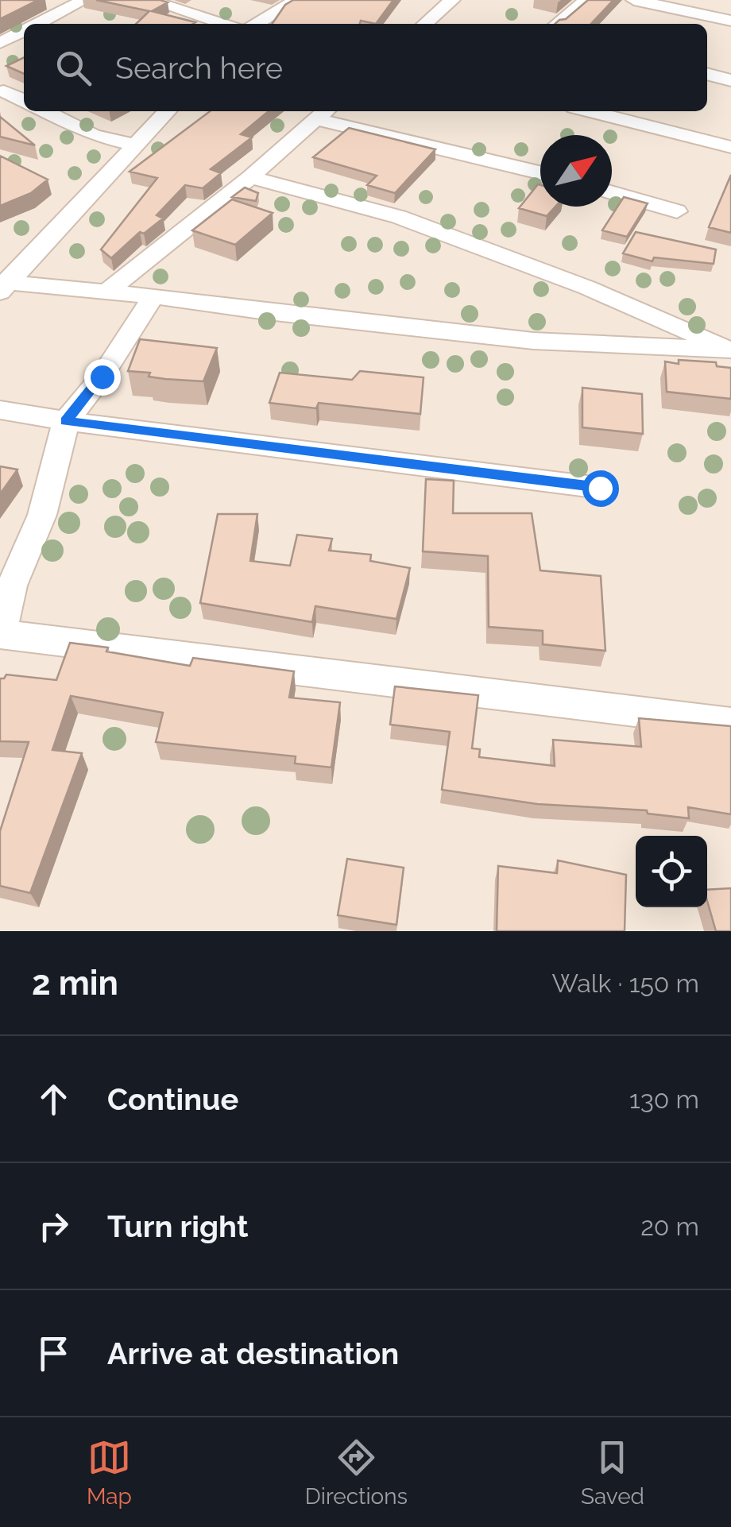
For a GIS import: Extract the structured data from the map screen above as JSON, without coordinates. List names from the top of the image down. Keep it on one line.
{"north":"top right","page":{"search":"Search here","heading":["2 min","Walk · 150 m"],"list":[["Continue","130 m"],["Turn right","20 m"],"Arrive at destination"],"nav":["Map","Directions","Saved"]}}
